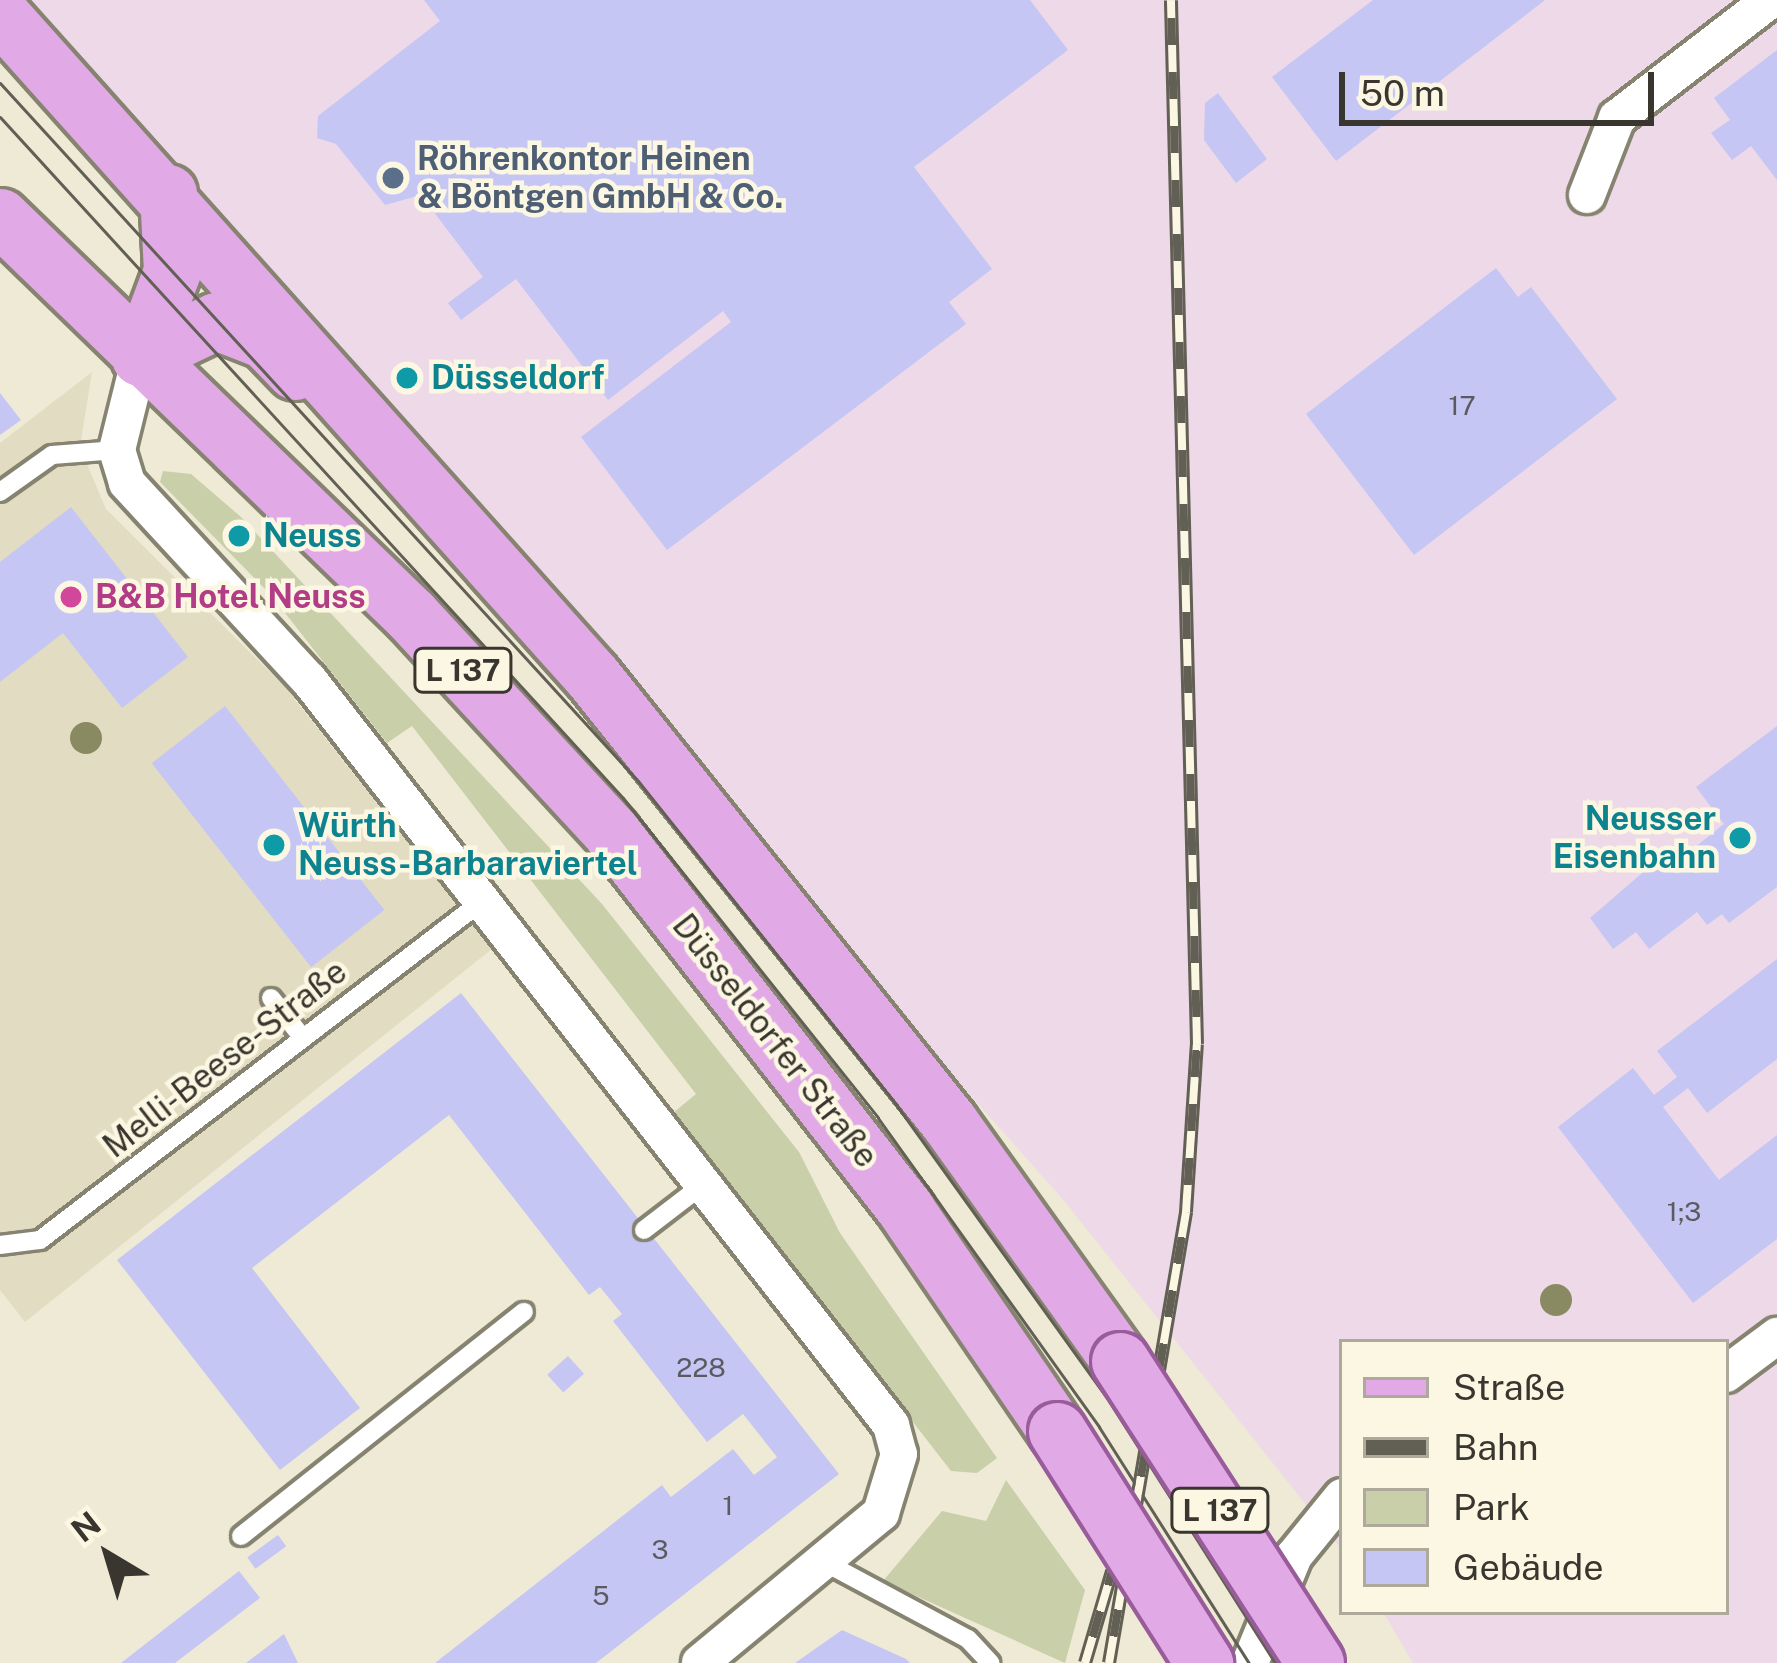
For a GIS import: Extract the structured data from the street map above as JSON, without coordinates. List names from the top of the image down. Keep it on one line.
{"streets":{"main road":["L 137","Düsseldorfer Straße"],"lane":["Melli-Beese-Straße"]},"crossings":[["L 137","Düsseldorfer Straße"]],"places":["Röhrenkontor Heinen & Böntgen GmbH & Co.","Düsseldorf","Neuss","B&B Hotel Neuss","Neusser Eisenbahn","Würth Neuss-Barbaraviertel"],"house_numbers":["17","1;3","228","1","3","5"],"legend":["Straße","Bahn","Park","Gebäude"],"scale_bar":"50 m","north":"top left"}
